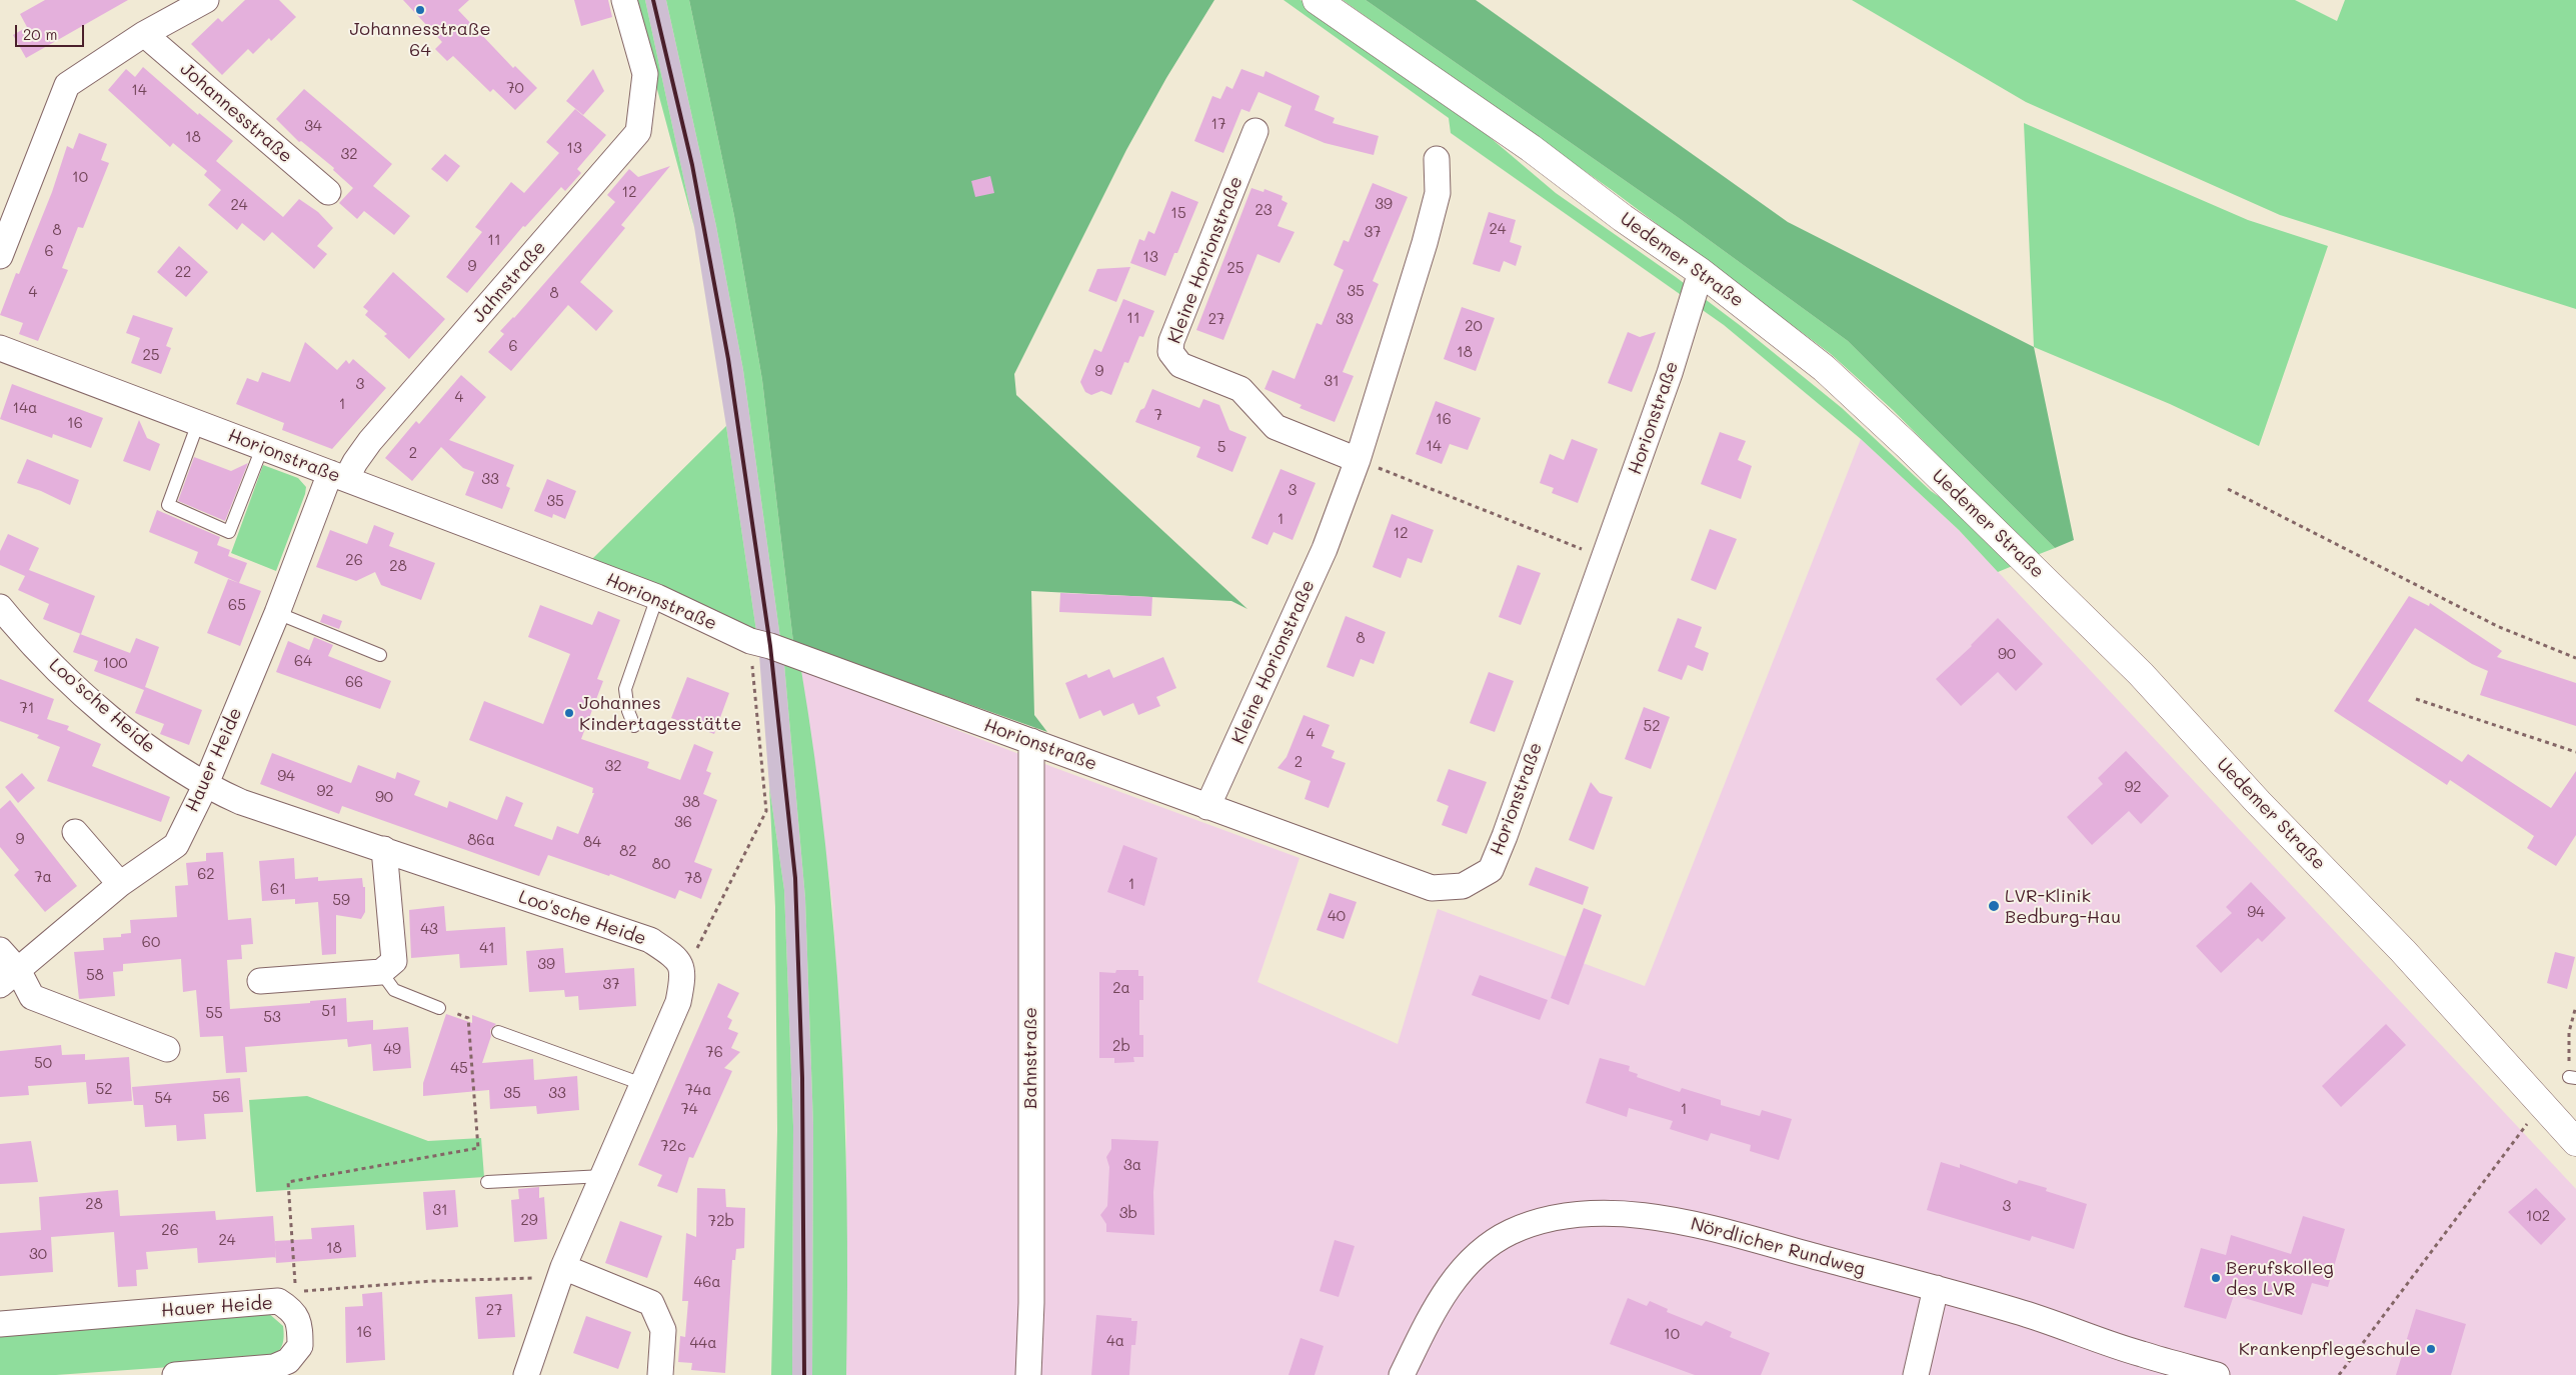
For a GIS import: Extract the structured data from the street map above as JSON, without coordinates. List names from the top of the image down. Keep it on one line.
{"streets":{"main road":["Uedemer Straße"],"street":["Johannesstraße","Kleine Horionstraße","Jahnstraße","Horionstraße","Loo'sche Heide","Hauer Heide","Bahnstraße","Nördlicher Rundweg"]},"crossings":[["Kleine Horionstraße","Horionstraße"],["Uedemer Straße","Horionstraße"],["Jahnstraße","Horionstraße"],["Jahnstraße","Hauer Heide"],["Horionstraße","Hauer Heide"],["Horionstraße","Bahnstraße"],["Loo'sche Heide","Hauer Heide"]],"places":["Johannesstraße 64","Johannes Kindertagesstätte","LVR-Klinik Bedburg-Hau","Berufskolleg des LVR","Krankenpflegeschule"],"house_numbers":["70","14","17","34","18","13","32","10","12","39","24","23","15","24","8","37","11","6","13","9","25","22","35","4","8","11","27","33","20","6","18","25","9","31","3","4","1","14a","7","16","16","14","5","2","33","3","35","1","12","26","28","65","8","90","64","100","66","71","52","4","2","32","94","92","92","90","38","36","9","86a","84","82","80","62","7a","78","1","61","59","94","40","43","60","41","39","58","37","2a","51","55","53","2b","49","76","50","45","52","74a","35","33","56","54","74","1","72c","3a","28","3","31","3b","102","29","72b","26","24","18","30","46a","27","16","10","4a","44a"],"scale_bar":"20 m"}
